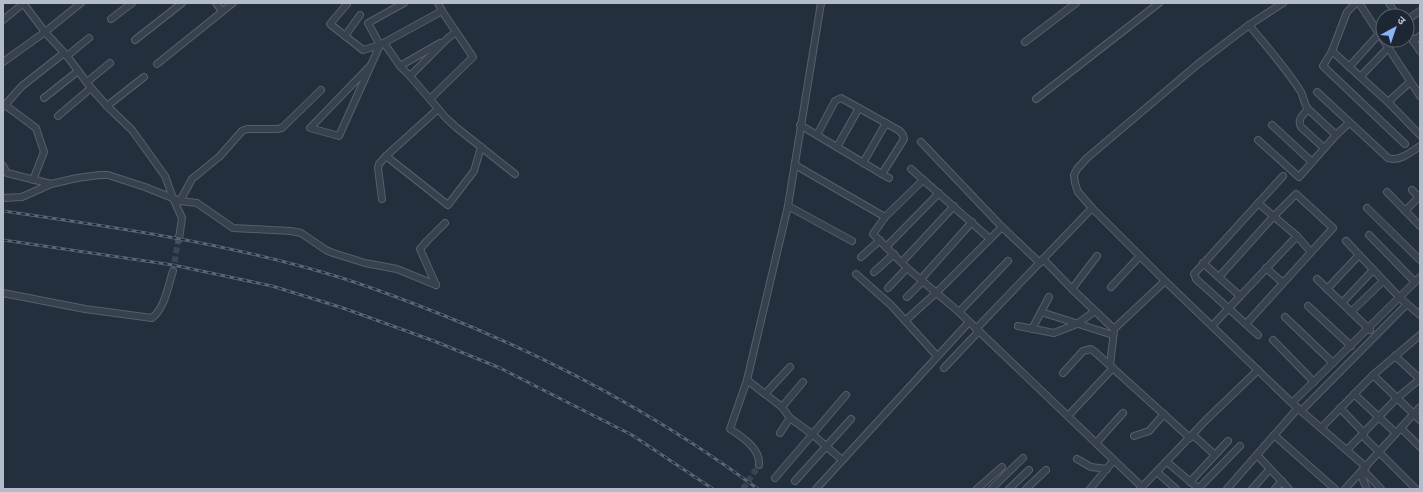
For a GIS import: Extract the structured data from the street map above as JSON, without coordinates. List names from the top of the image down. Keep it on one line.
{"north":"top right"}
